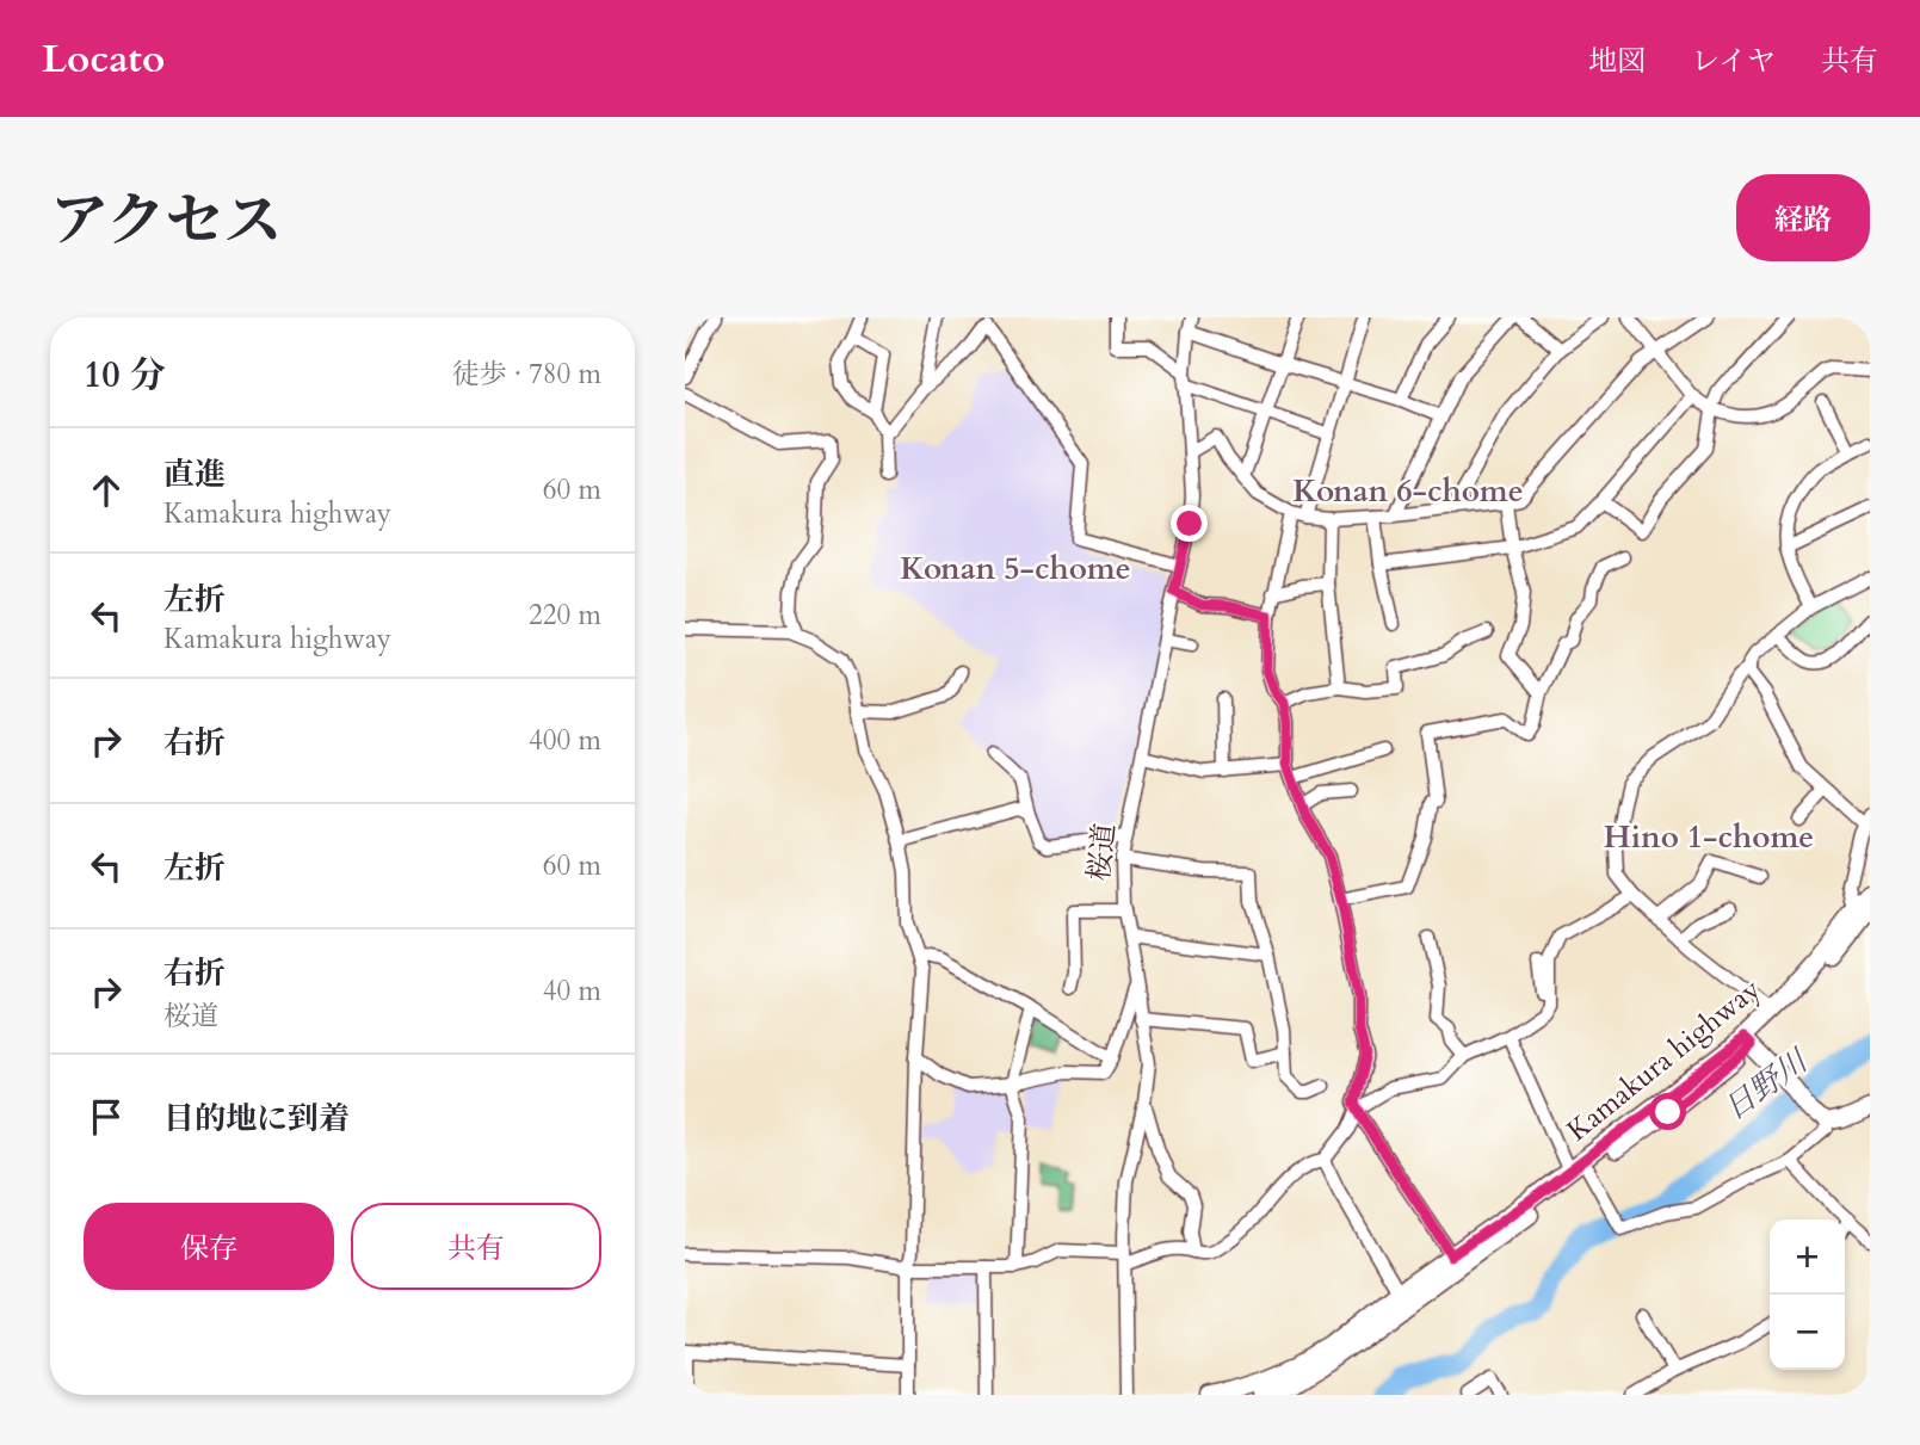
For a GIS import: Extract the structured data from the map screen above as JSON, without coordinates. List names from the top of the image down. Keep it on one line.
{"streets":{"main road":["Kamakura highway"],"street":["桜道"]},"districts":["Konan 6-chome","Konan 5-chome","Hino 1-chome"],"water":["日野川"],"page":{"header":"Locato","nav":["地図","レイヤ","共有"],"title":"アクセス","buttons":["経路",["保存","共有"]],"heading":["10 分","徒歩 · 780 m"],"list":[["直進","Kamakura highway","60 m"],["左折","Kamakura highway","220 m"],["右折","400 m"],["左折","60 m"],["右折","桜道","40 m"],"目的地に到着"],"map_buttons":["+","−"]}}
